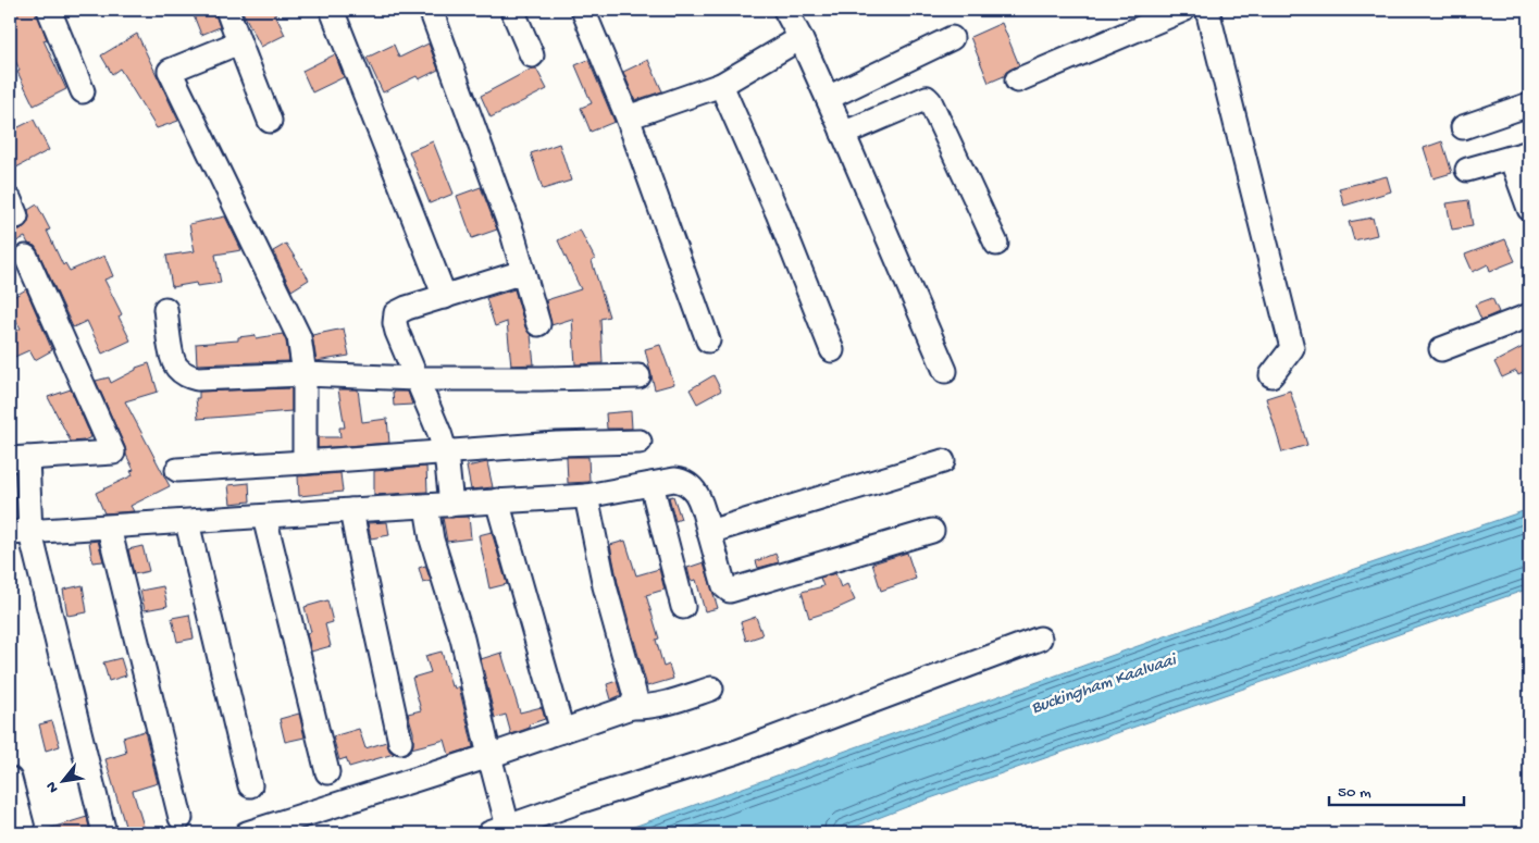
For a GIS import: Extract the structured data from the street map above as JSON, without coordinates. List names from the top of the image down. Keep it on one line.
{"water":["Buckingham Kaalvaai"],"scale_bar":"50 m","north":"bottom left"}
